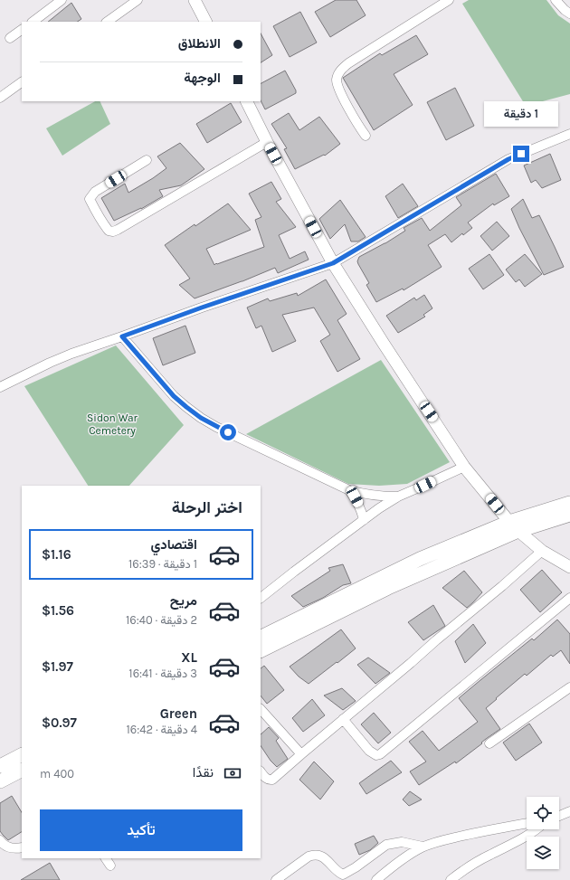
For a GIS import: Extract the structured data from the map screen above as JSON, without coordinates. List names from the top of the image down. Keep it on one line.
{"parks":["Sidon War Cemetery"],"page":{"banner":["الانطلاق","الوجهة"],"bubble":"1 دقيقة","heading":"اختر الرحلة","list":[{"name":"اقتصادي","note":"1 دقيقة · 16:39","value":"$1.16"},{"name":"مريح","note":"2 دقيقة · 16:40","value":"$1.56"},{"name":"XL","note":"3 دقيقة · 16:41","value":"$1.97"},{"name":"Green","note":"4 دقيقة · 16:42","value":"$0.97"}],"pay":["نقدًا","400 m"],"buttons":"تأكيد"}}
